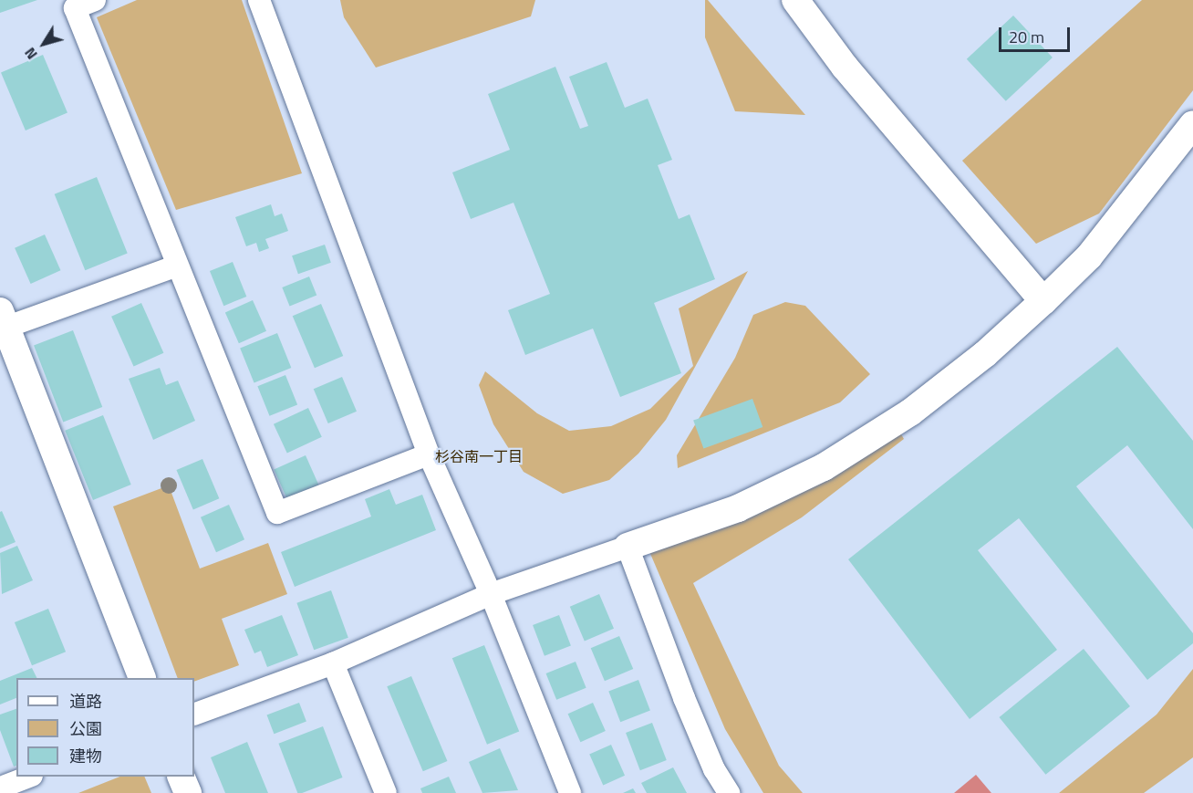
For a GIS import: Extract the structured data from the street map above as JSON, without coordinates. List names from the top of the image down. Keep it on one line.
{"districts":["杉谷南一丁目"],"legend":["道路","公園","建物"],"scale_bar":"20 m","north":"bottom left"}
